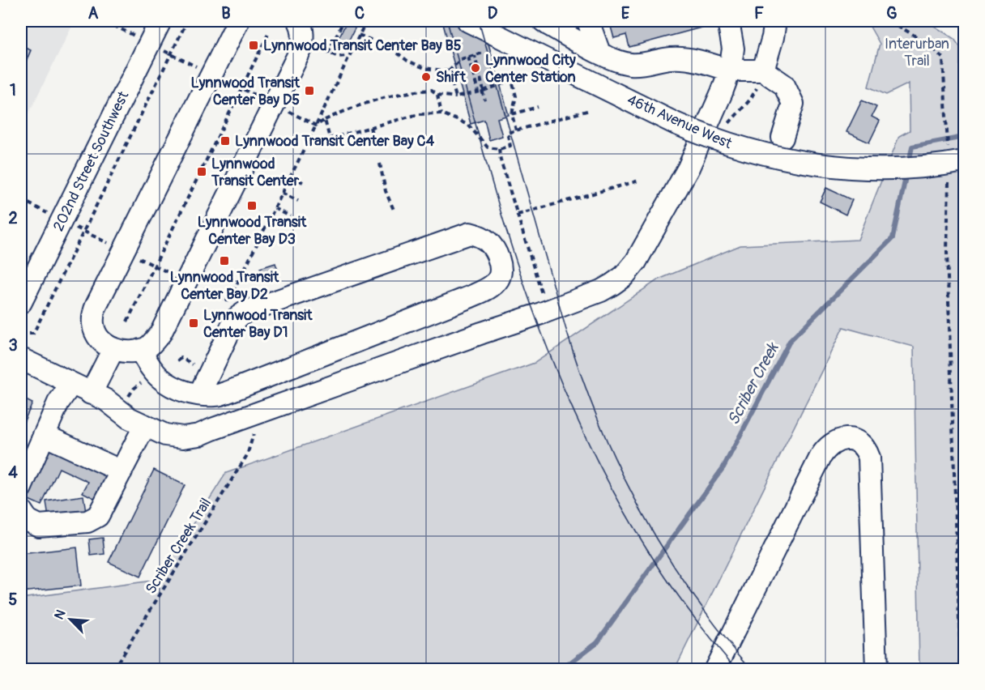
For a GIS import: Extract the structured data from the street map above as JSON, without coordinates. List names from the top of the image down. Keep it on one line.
{"streets":{"street":["46th Avenue West","202nd Street Southwest"],"path":["Scriber Creek Trail"]},"water":["Scriber Creek"],"parks":["Interurban Trail"],"places":{"transit":["Lynnwood Transit Center Bay B5","Lynnwood Transit Center Bay D5","Lynnwood Transit Center Bay C4","Lynnwood Transit Center","Lynnwood Transit Center Bay D3","Lynnwood Transit Center Bay D2","Lynnwood Transit Center Bay D1"],"other":["Lynnwood City Center Station","Shift"]},"north":"top left","grid":{"columns":["A","B","C","D","E","F","G"],"rows":["1","2","3","4","5"]}}
